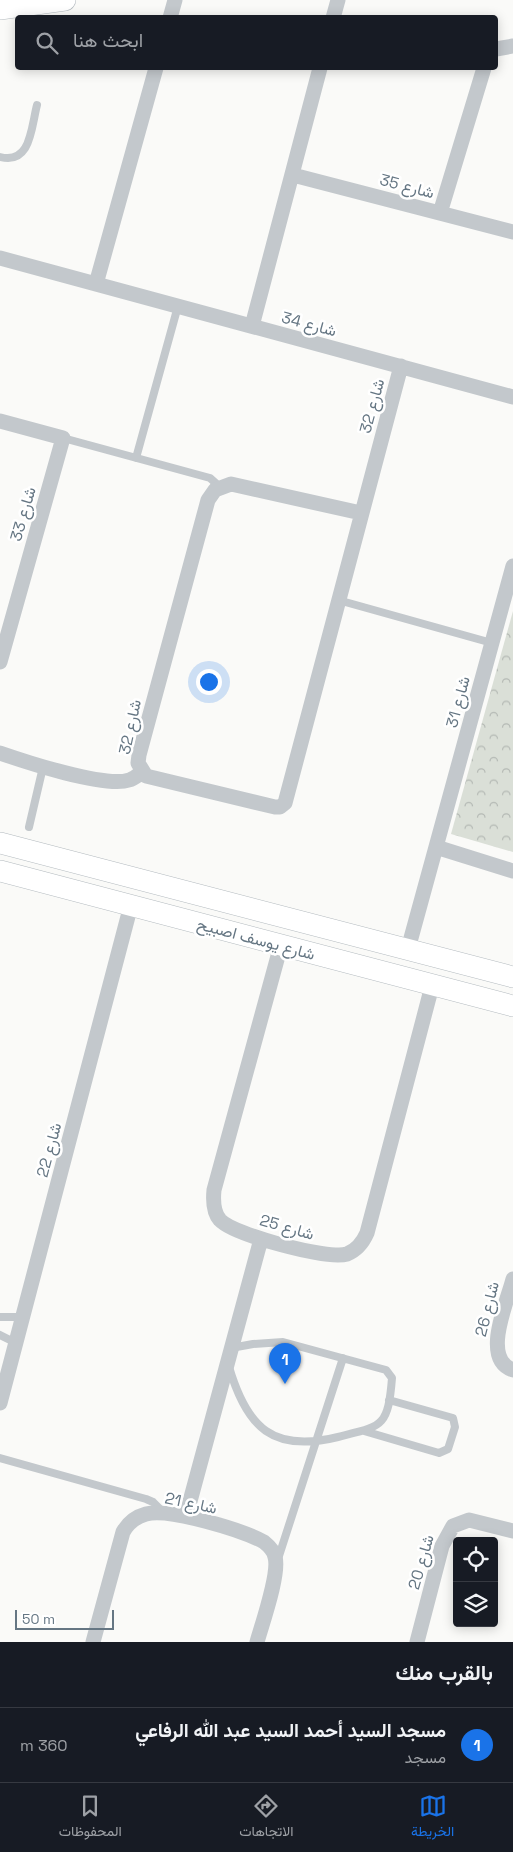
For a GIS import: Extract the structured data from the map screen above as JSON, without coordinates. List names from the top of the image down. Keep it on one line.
{"streets":{"street":["شارع 35","شارع 34","شارع 32","شارع 33","شارع 31","شارع يوسف اصبيح","شارع 22","شارع 25","شارع 26","شارع 21","شارع 20"]},"crossings":[["شارع 34","شارع 32"],["شارع 31","شارع يوسف اصبيح"],["شارع يوسف اصبيح","شارع 22"],["شارع يوسف اصبيح","شارع 25"]],"scale_bar":"50 m","page":{"search":"ابحث هنا","pins":"1","scale":"50 m","heading":"بالقرب منك","list":[{"mark":"1","name":"مسجد السيد أحمد السيد عبد الله الرفاعي","note":"مسجد","value":"360 m"}],"nav":["الخريطة","الاتجاهات","المحفوظات"]}}
